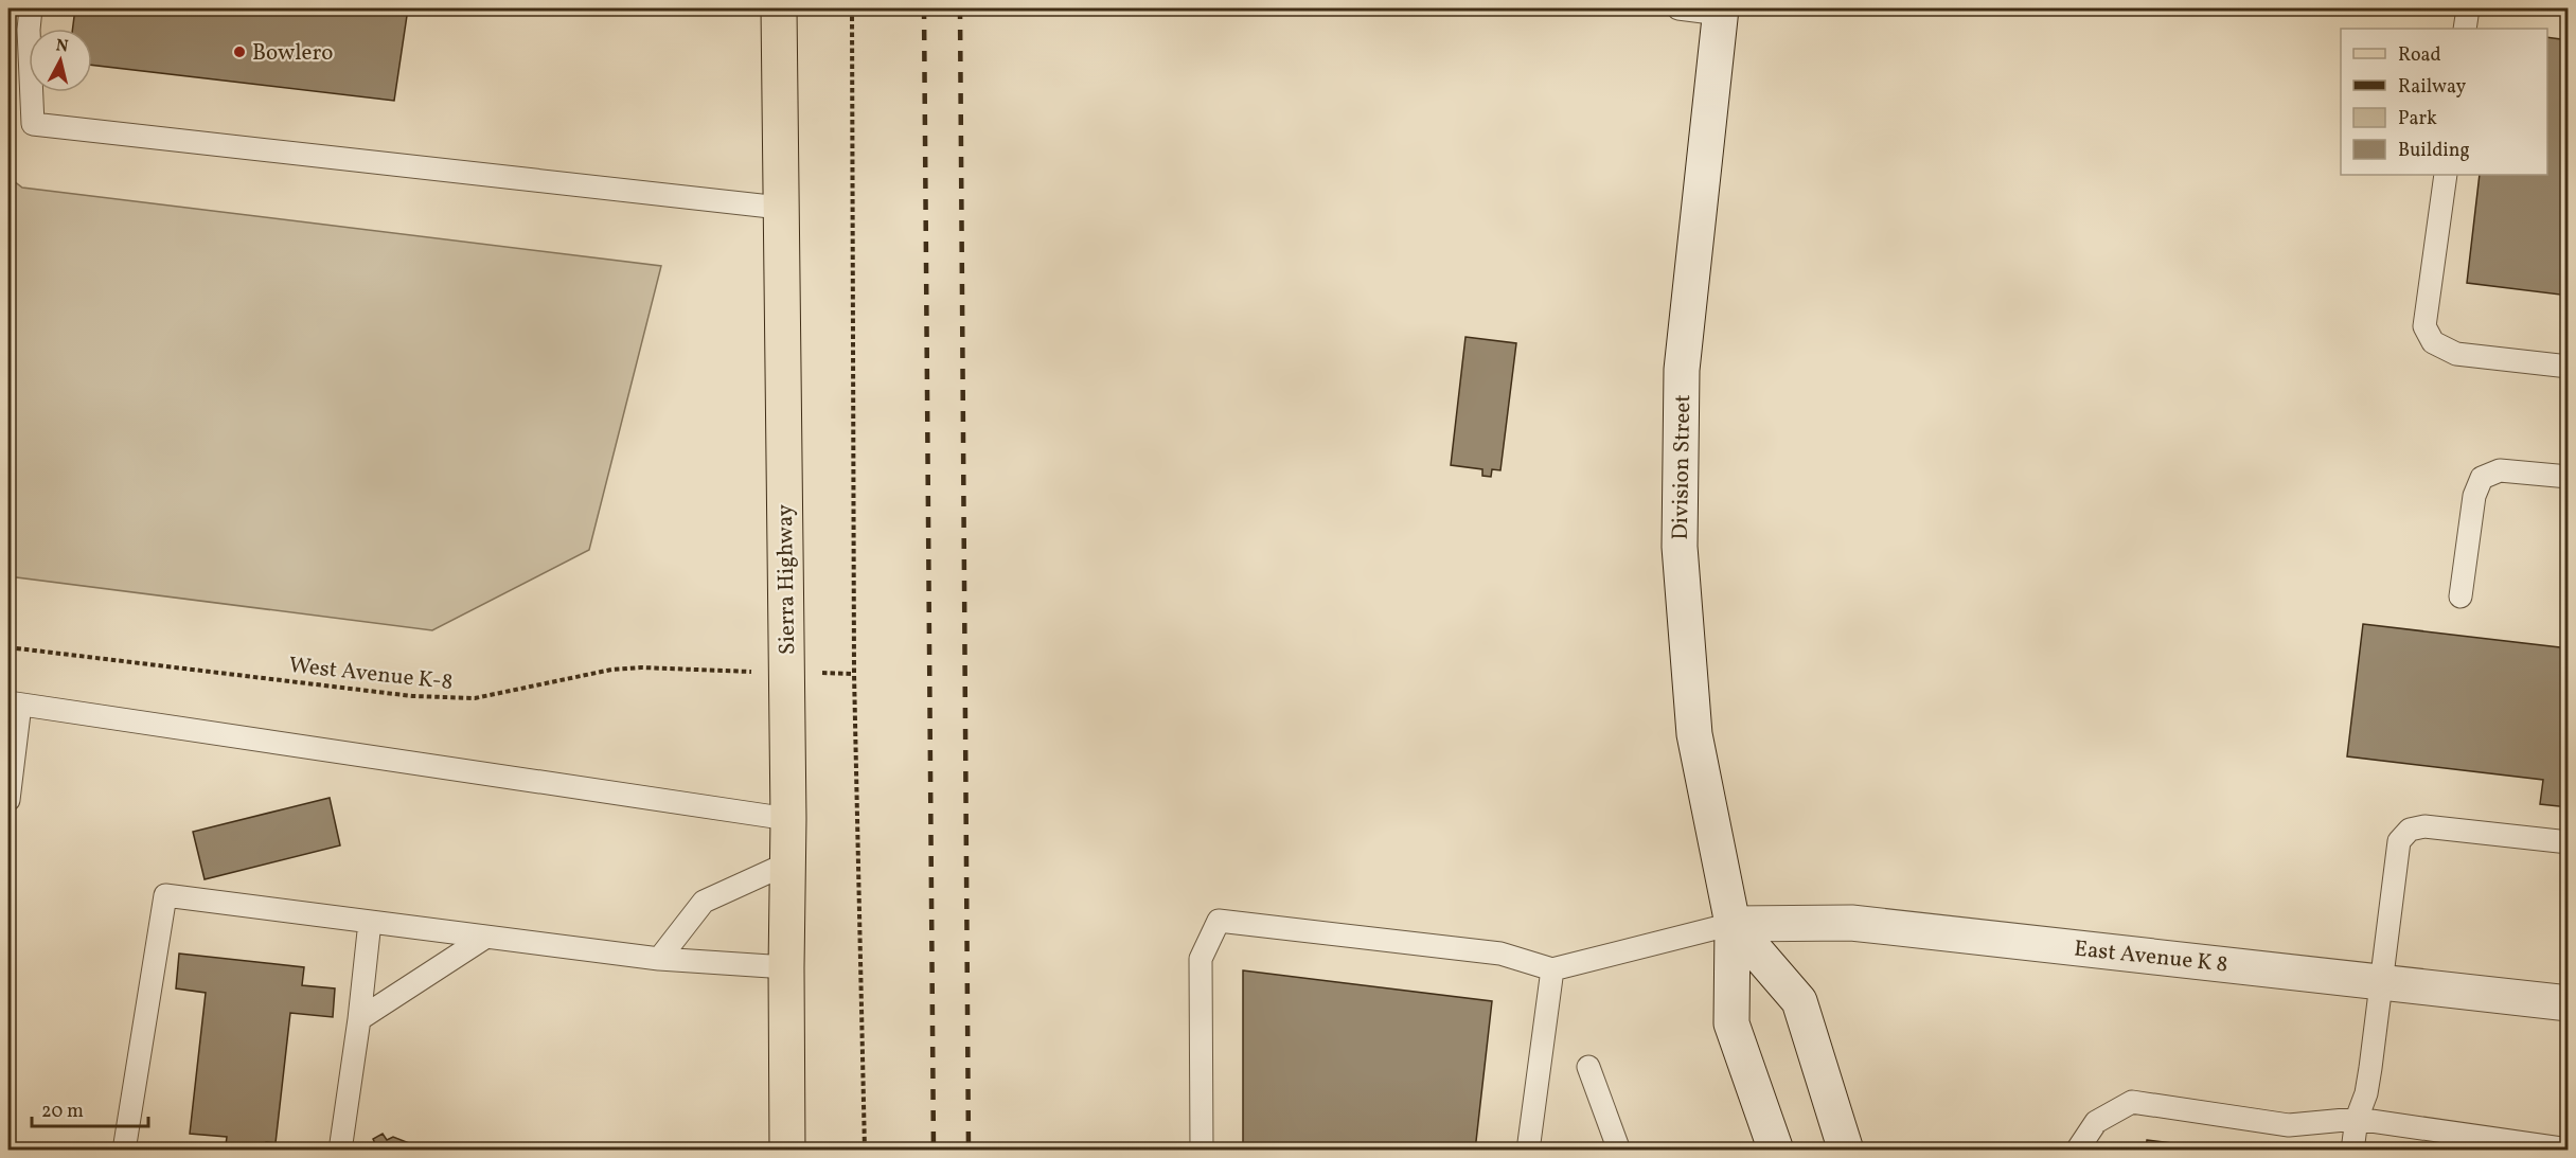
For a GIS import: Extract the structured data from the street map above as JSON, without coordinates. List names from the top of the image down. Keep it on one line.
{"streets":{"main road":["Division Street","Sierra Highway","East Avenue K 8"],"path":["West Avenue K-8"]},"crossings":[["Division Street","East Avenue K 8"]],"places":["Bowlero"],"legend":["Road","Railway","Park","Building"],"scale_bar":"20 m","north":"top"}
